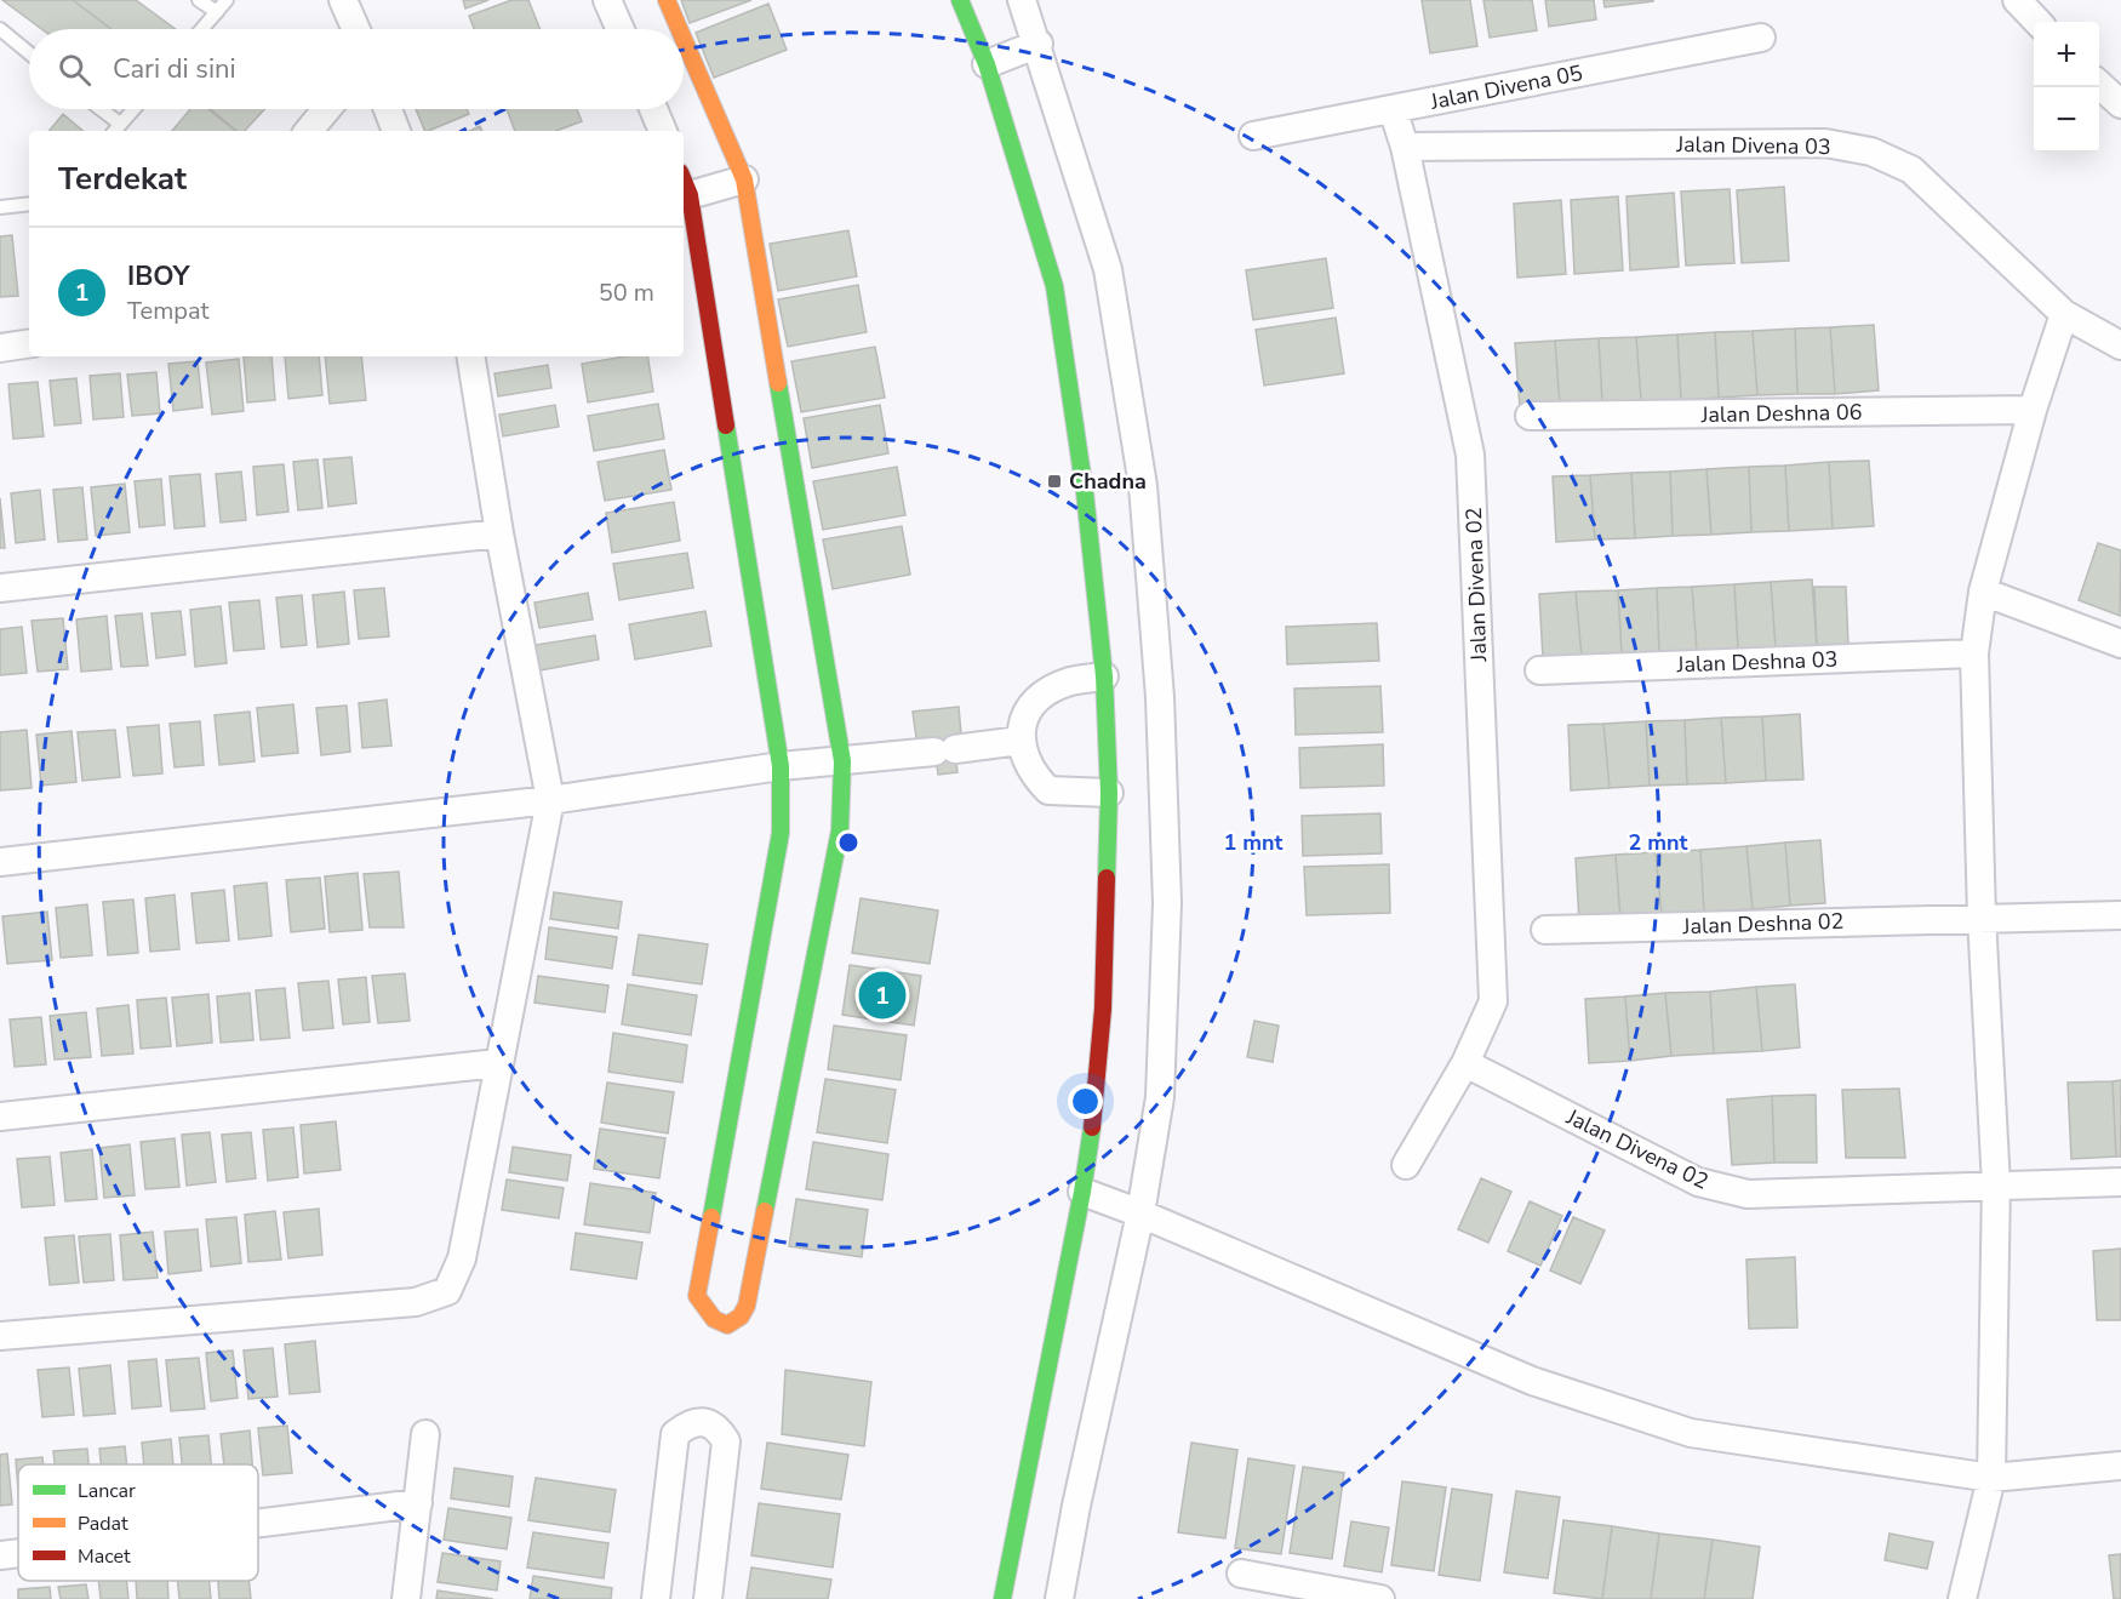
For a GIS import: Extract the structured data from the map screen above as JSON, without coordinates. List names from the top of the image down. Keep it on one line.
{"streets":{"street":["Jalan Divena 05","Jalan Divena 03","Jalan Deshna 06","Jalan Divena 02","Jalan Deshna 03","Jalan Deshna 02"]},"crossings":[["Jalan Divena 05","Jalan Divena 02"],["Jalan Divena 03","Jalan Divena 02"]],"places":{"transit":["Chadna"]},"legend":["Lancar","Padat","Macet"],"page":{"map_buttons":["+","−"],"search":"Cari di sini","heading":"Terdekat","list":[{"mark":"1","name":"IBOY","note":"Tempat","value":"50 m"}],"pins":"1"},"rings":["1 mnt","2 mnt"]}
